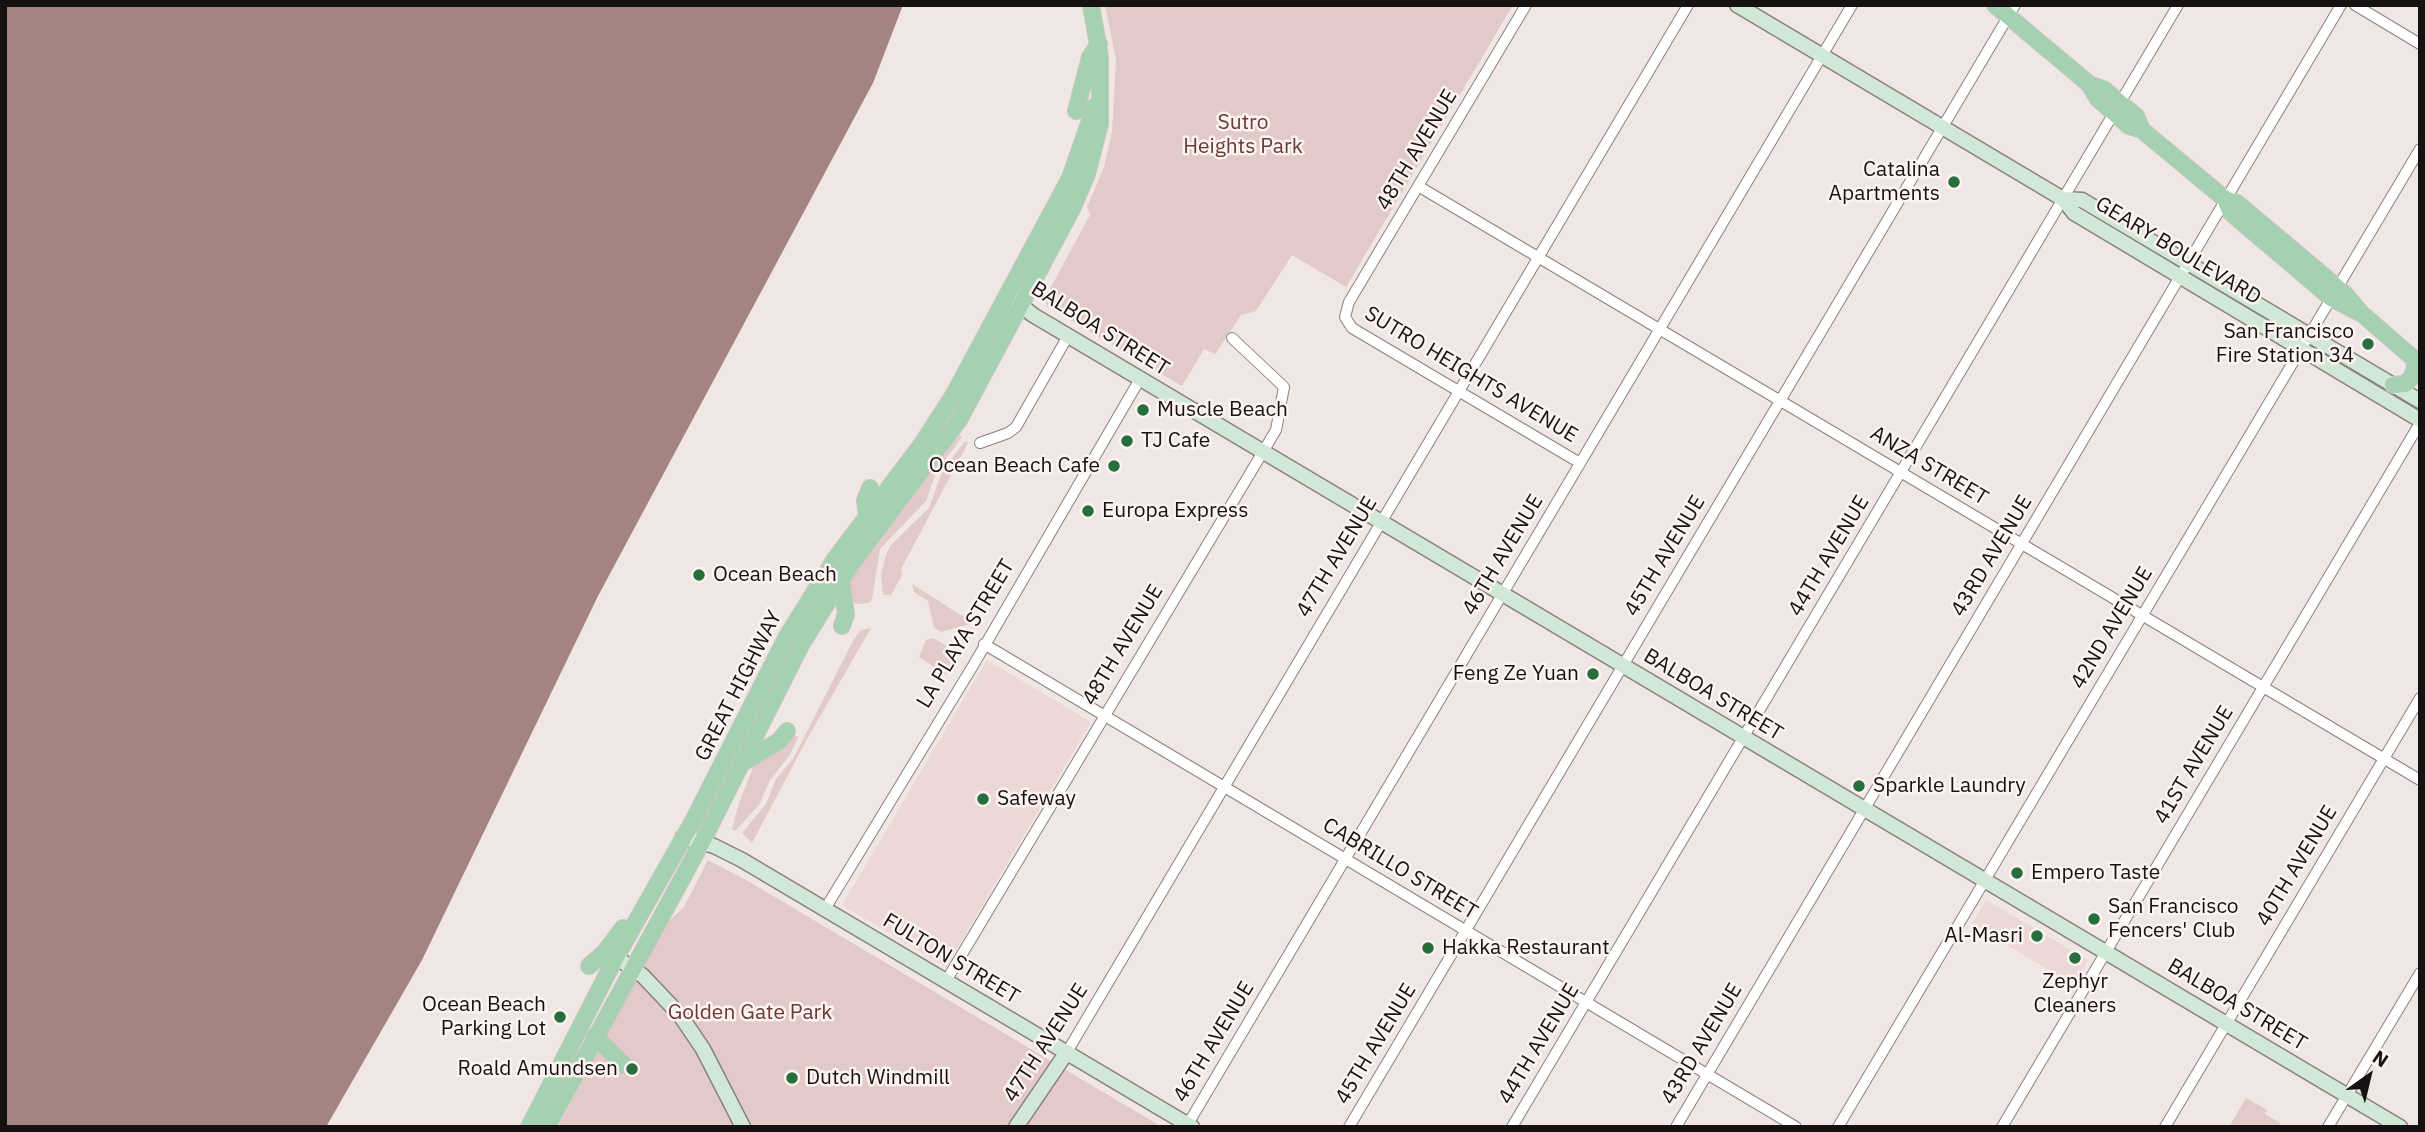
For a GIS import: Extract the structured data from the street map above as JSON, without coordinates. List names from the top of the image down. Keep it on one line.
{"streets":{"main road":["GREAT HIGHWAY"],"street":["48TH AVENUE","GEARY BOULEVARD","BALBOA STREET","SUTRO HEIGHTS AVENUE","ANZA STREET","46TH AVENUE","45TH AVENUE","44TH AVENUE","43RD AVENUE","47TH AVENUE","42ND AVENUE","LA PLAYA STREET","41ST AVENUE","40TH AVENUE","CABRILLO STREET","FULTON STREET"]},"crossings":[["48TH AVENUE","BALBOA STREET"],["48TH AVENUE","SUTRO HEIGHTS AVENUE"],["48TH AVENUE","ANZA STREET"],["48TH AVENUE","CABRILLO STREET"],["48TH AVENUE","FULTON STREET"],["GEARY BOULEVARD","46TH AVENUE"],["GEARY BOULEVARD","45TH AVENUE"],["GEARY BOULEVARD","44TH AVENUE"],["GEARY BOULEVARD","43RD AVENUE"],["GEARY BOULEVARD","42ND AVENUE"],["GEARY BOULEVARD","41ST AVENUE"],["BALBOA STREET","46TH AVENUE"],["BALBOA STREET","45TH AVENUE"],["BALBOA STREET","44TH AVENUE"],["BALBOA STREET","43RD AVENUE"],["BALBOA STREET","47TH AVENUE"],["BALBOA STREET","42ND AVENUE"],["BALBOA STREET","LA PLAYA STREET"],["BALBOA STREET","GREAT HIGHWAY"],["BALBOA STREET","41ST AVENUE"],["BALBOA STREET","40TH AVENUE"],["SUTRO HEIGHTS AVENUE","46TH AVENUE"],["SUTRO HEIGHTS AVENUE","47TH AVENUE"],["ANZA STREET","46TH AVENUE"],["ANZA STREET","45TH AVENUE"],["ANZA STREET","44TH AVENUE"],["ANZA STREET","43RD AVENUE"],["ANZA STREET","47TH AVENUE"],["ANZA STREET","42ND AVENUE"],["ANZA STREET","41ST AVENUE"],["ANZA STREET","40TH AVENUE"],["46TH AVENUE","CABRILLO STREET"],["46TH AVENUE","FULTON STREET"],["45TH AVENUE","CABRILLO STREET"],["44TH AVENUE","CABRILLO STREET"],["43RD AVENUE","CABRILLO STREET"],["47TH AVENUE","CABRILLO STREET"],["47TH AVENUE","FULTON STREET"],["LA PLAYA STREET","CABRILLO STREET"],["LA PLAYA STREET","FULTON STREET"],["GREAT HIGHWAY","FULTON STREET"]],"parks":["Sutro Heights Park","Golden Gate Park"],"places":["Catalina Apartments","San Francisco Fire Station 34","Muscle Beach","TJ Cafe","Ocean Beach Cafe","Europa Express","Ocean Beach","Feng Ze Yuan","Sparkle Laundry","Safeway","Empero Taste","San Francisco Fencers' Club","Al-Masri","Hakka Restaurant","Zephyr Cleaners","Ocean Beach Parking Lot","Roald Amundsen","Dutch Windmill"],"north":"top right"}
